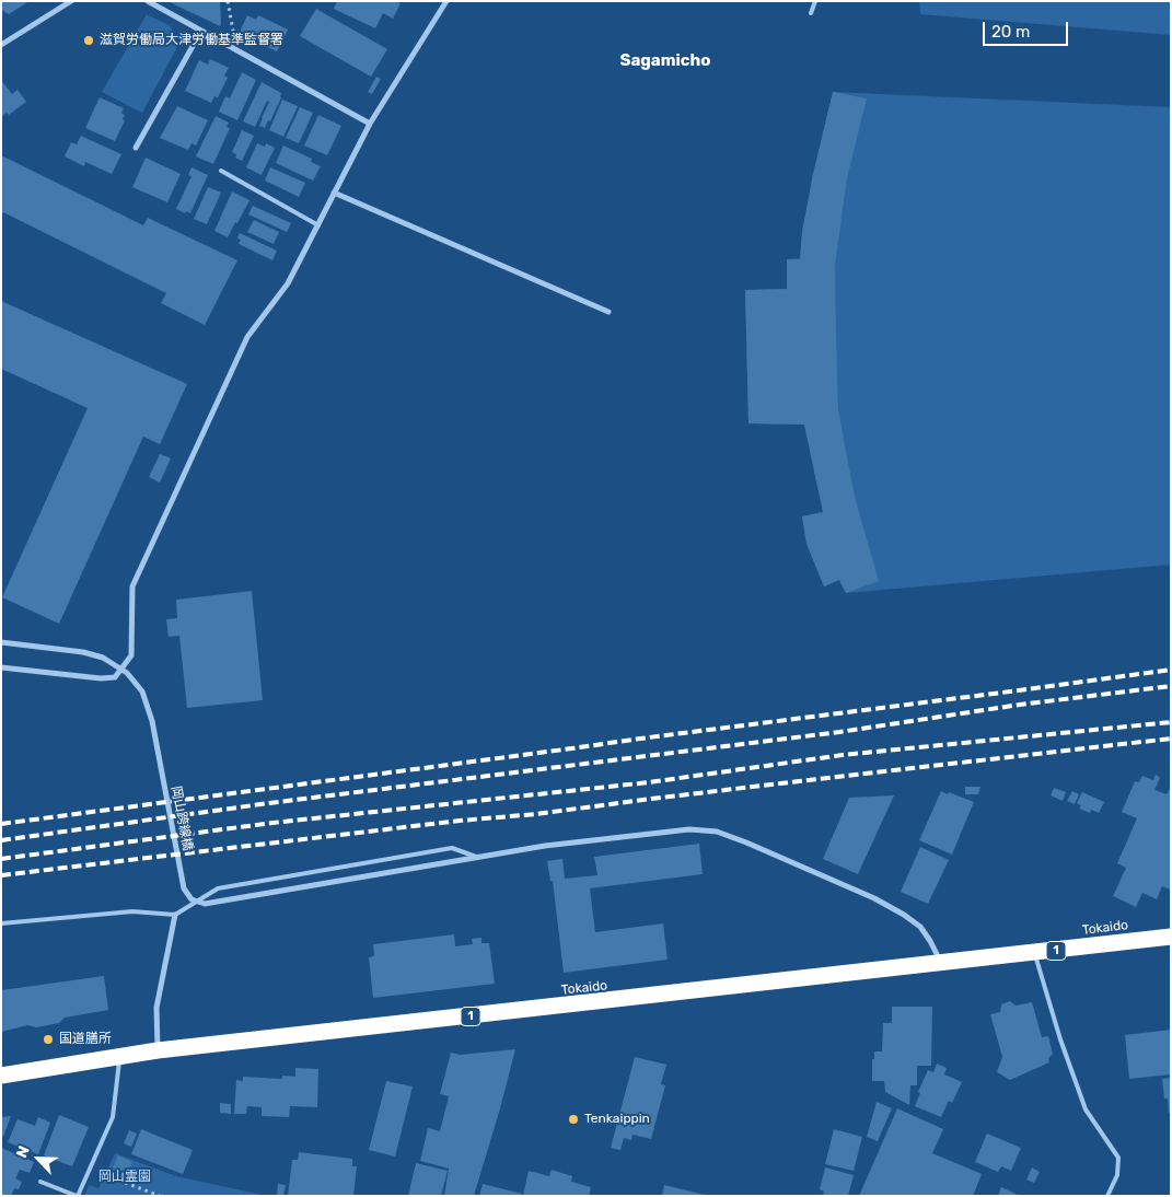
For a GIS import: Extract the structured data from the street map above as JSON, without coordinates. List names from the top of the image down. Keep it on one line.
{"streets":{"highway":["Tokaido","1"],"street":["岡山跨線橋"]},"crossings":[["岡山跨線橋","Tokaido"]],"districts":["Sagamicho"],"parks":["岡山霊園"],"places":["滋賀労働局大津労働基準監督署","国道膳所","Tenkaippin"],"scale_bar":"20 m","north":"top left"}
